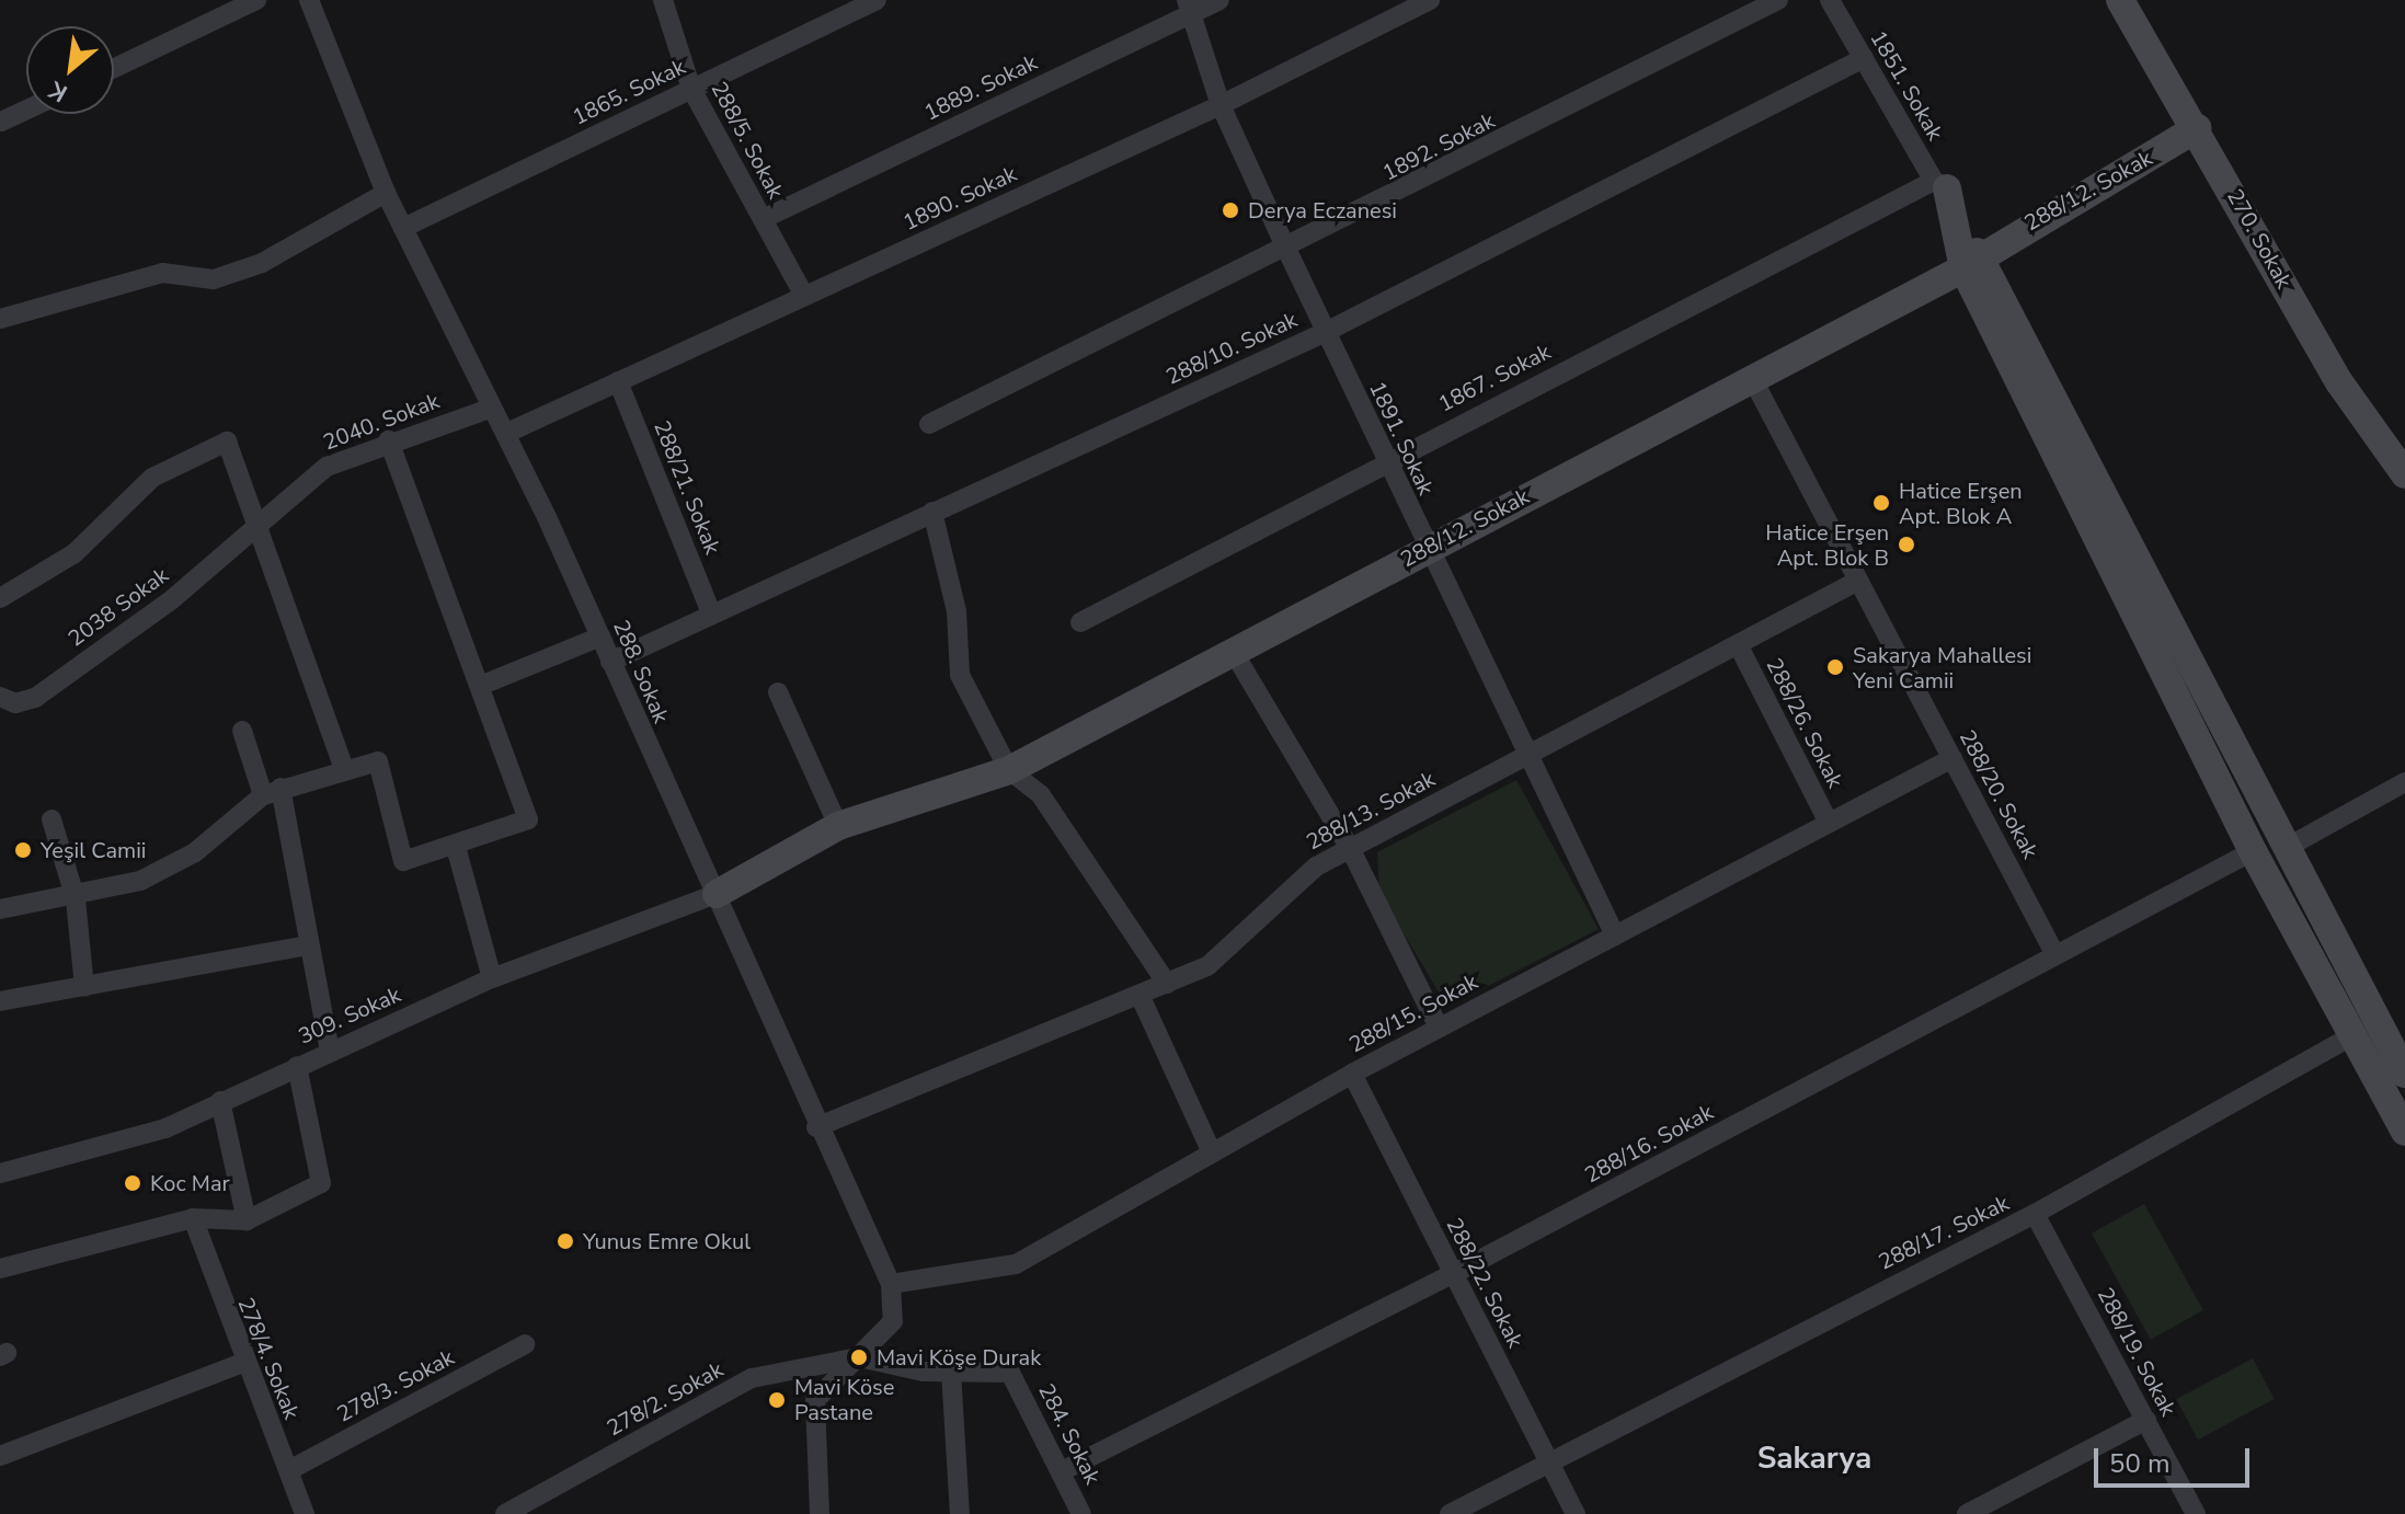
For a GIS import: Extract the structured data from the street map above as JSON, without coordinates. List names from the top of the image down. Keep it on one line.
{"streets":{"street":["1851. Sokak","1889. Sokak","1865. Sokak","288/5. Sokak","1892. Sokak","288/12. Sokak","1890. Sokak","270. Sokak","288/10. Sokak","1867. Sokak","2040. Sokak","1891. Sokak","288/21. Sokak","2038 Sokak","288. Sokak","288/26. Sokak","288/20. Sokak","288/13. Sokak","288/15. Sokak","309. Sokak","288/16. Sokak","288/17. Sokak","288/22. Sokak","288/19. Sokak","278/4. Sokak","278/3. Sokak","278/2. Sokak","284. Sokak"]},"crossings":[["1851. Sokak","288/10. Sokak"],["1851. Sokak","1867. Sokak"],["1889. Sokak","288/5. Sokak"],["1889. Sokak","1891. Sokak"],["1865. Sokak","288/5. Sokak"],["1865. Sokak","288. Sokak"],["288/5. Sokak","1890. Sokak"],["1892. Sokak","1891. Sokak"],["288/12. Sokak","270. Sokak"],["288/12. Sokak","1891. Sokak"],["288/12. Sokak","288. Sokak"],["288/12. Sokak","288/20. Sokak"],["288/12. Sokak","309. Sokak"],["1890. Sokak","1891. Sokak"],["1890. Sokak","288/21. Sokak"],["1890. Sokak","288. Sokak"],["288/10. Sokak","1891. Sokak"],["288/10. Sokak","288/21. Sokak"],["288/10. Sokak","288. Sokak"],["1867. Sokak","1891. Sokak"],["2040. Sokak","2038 Sokak"],["2040. Sokak","288. Sokak"],["1891. Sokak","288/13. Sokak"],["1891. Sokak","288/15. Sokak"],["288. Sokak","288/13. Sokak"],["288. Sokak","288/15. Sokak"],["288. Sokak","309. Sokak"],["288. Sokak","278/2. Sokak"],["288. Sokak","284. Sokak"],["288/26. Sokak","288/13. Sokak"],["288/26. Sokak","288/15. Sokak"],["288/20. Sokak","288/13. Sokak"],["288/20. Sokak","288/15. Sokak"],["288/20. Sokak","288/16. Sokak"],["288/15. Sokak","288/22. Sokak"],["288/16. Sokak","288/22. Sokak"],["288/16. Sokak","284. Sokak"],["288/17. Sokak","288/22. Sokak"],["288/17. Sokak","288/19. Sokak"],["278/4. Sokak","278/3. Sokak"],["278/2. Sokak","284. Sokak"]],"districts":["Sakarya"],"places":["Derya Eczanesi","Hatice Erşen Apt. Blok A","Hatice Erşen Apt. Blok B","Sakarya Mahallesi Yeni Camii","Yeşil Camii","Koc Mar","Yunus Emre Okul","Mavi Köşe Durak","Mavi Köse Pastane"],"scale_bar":"50 m","north":"bottom left"}
